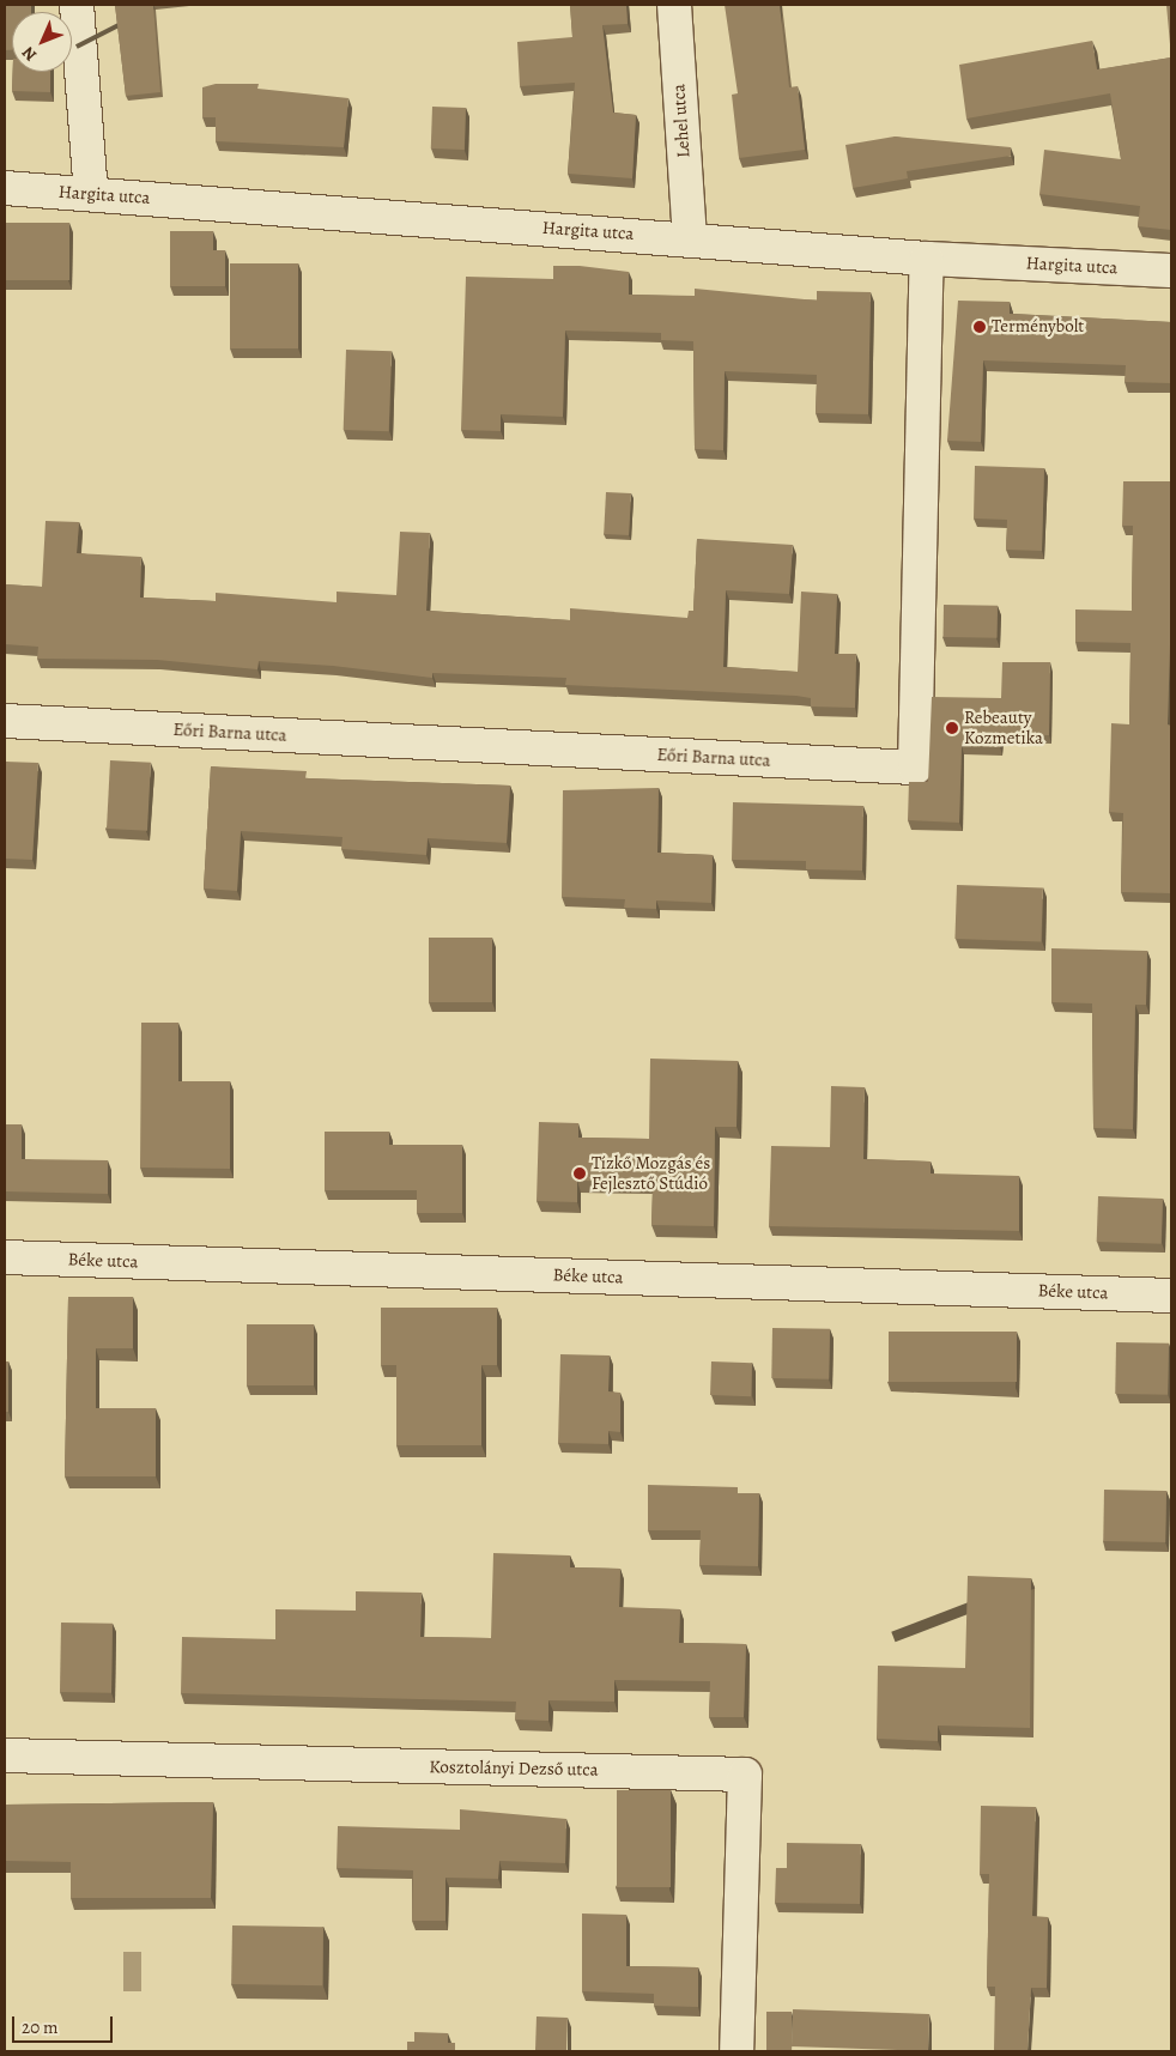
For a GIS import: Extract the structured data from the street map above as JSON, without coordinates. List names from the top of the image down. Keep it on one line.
{"streets":{"street":["Lehel utca","Hargita utca","Eőri Barna utca","Béke utca","Kosztolányi Dezső utca"]},"crossings":[["Lehel utca","Hargita utca"],["Hargita utca","Eőri Barna utca"]],"places":["Terménybolt","Rebeauty Kozmetika","Tízkő Mozgás és Fejlesztő Stúdió"],"scale_bar":"20 m","north":"bottom left"}
